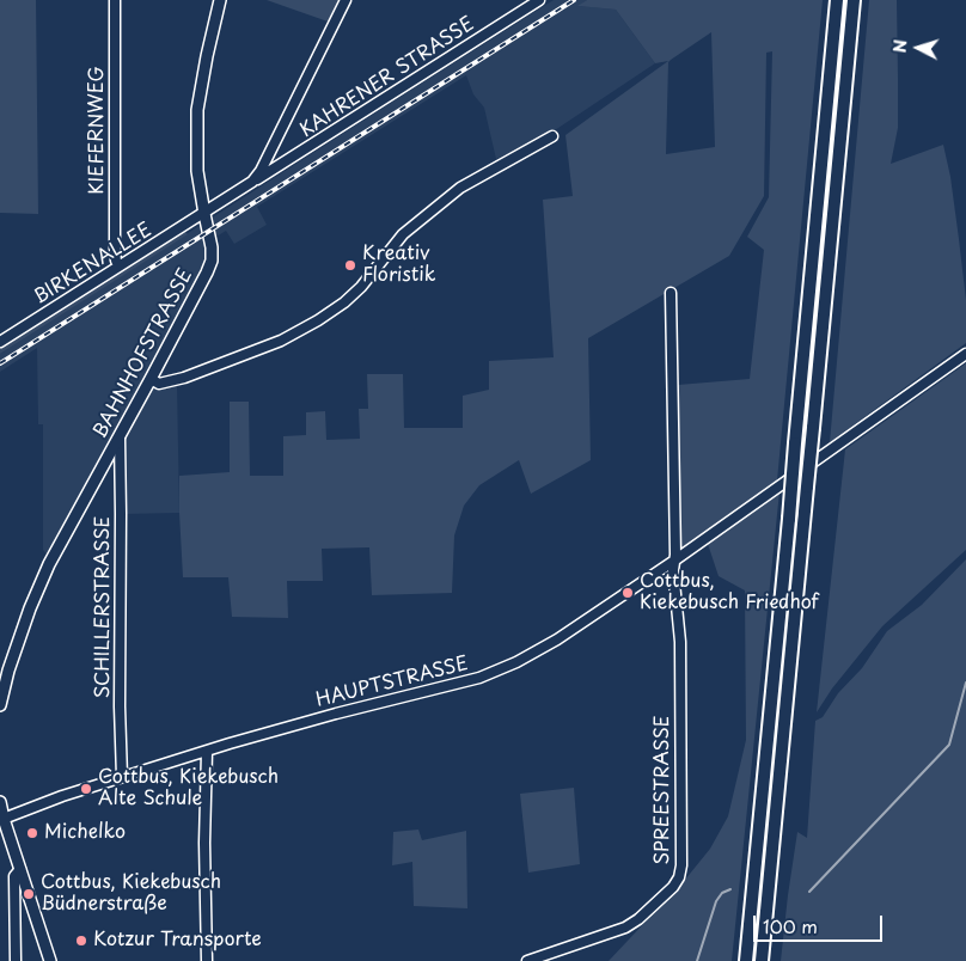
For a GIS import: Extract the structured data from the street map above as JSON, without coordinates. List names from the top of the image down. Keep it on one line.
{"streets":{"main road":["BAHNHOFSTRASSE"],"street":["KAHRENER STRASSE","KIEFERNWEG","BIRKENALLEE","SCHILLERSTRASSE","HAUPTSTRASSE","SPREESTRASSE"]},"crossings":[["KAHRENER STRASSE","BIRKENALLEE"],["KAHRENER STRASSE","BAHNHOFSTRASSE"],["BIRKENALLEE","BAHNHOFSTRASSE"],["BAHNHOFSTRASSE","SCHILLERSTRASSE"],["SCHILLERSTRASSE","HAUPTSTRASSE"],["HAUPTSTRASSE","SPREESTRASSE"]],"places":["Kreativ Floristik","Cottbus, Kiekebusch Friedhof","Cottbus, Kiekebusch Alte Schule","Michelko","Cottbus, Kiekebusch Büdnerstraße","Kotzur Transporte"],"scale_bar":"100 m","north":"left"}
